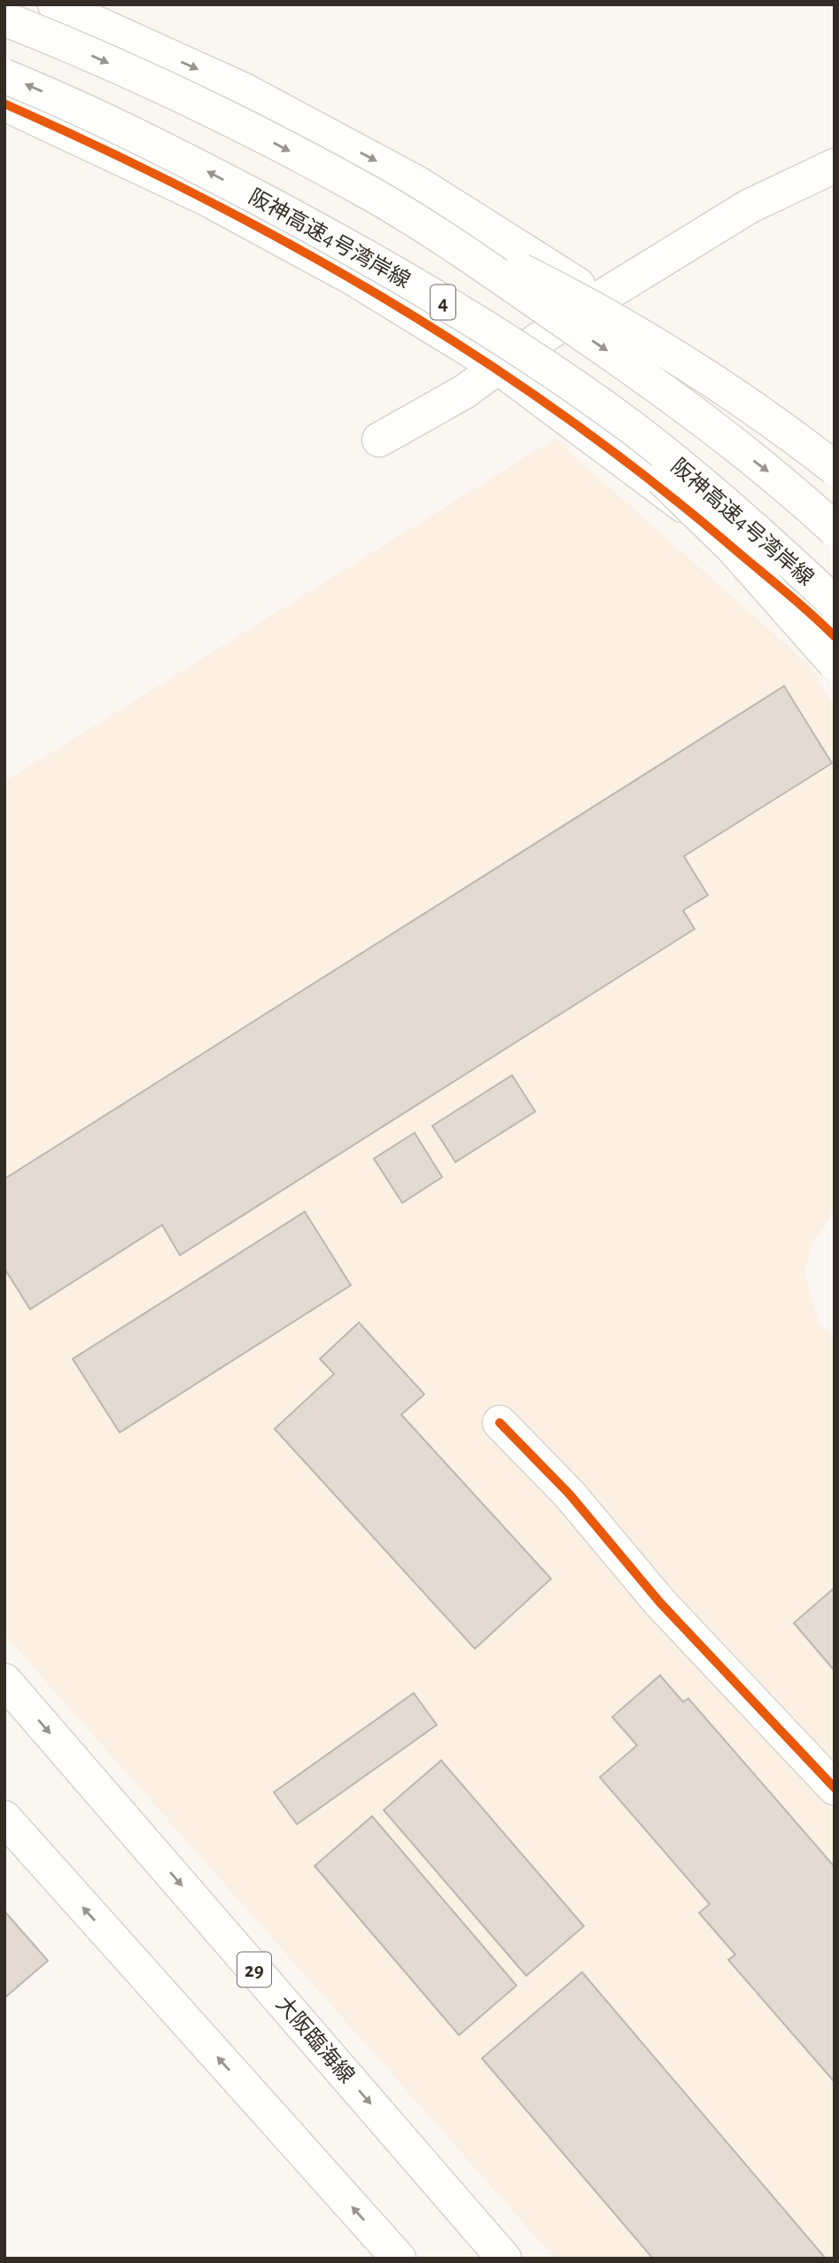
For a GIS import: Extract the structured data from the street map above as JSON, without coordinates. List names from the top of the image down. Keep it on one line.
{"streets":{"main road":["阪神高速4号湾岸線","4","29","大阪臨海線"]}}
